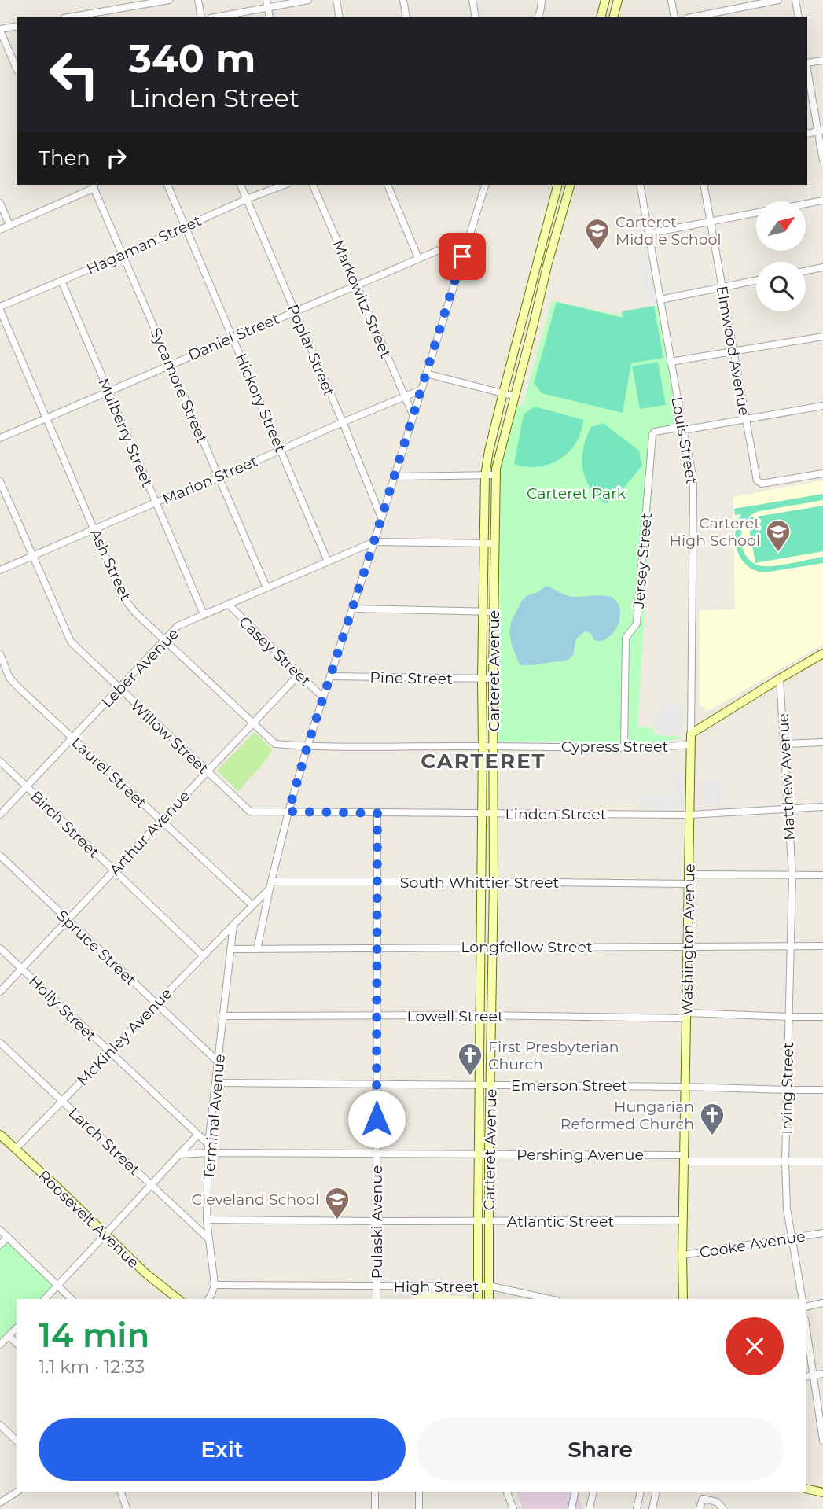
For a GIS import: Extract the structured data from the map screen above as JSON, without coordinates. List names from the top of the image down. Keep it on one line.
{"streets":{"street":["Hagaman Street","Markowitz Street","Daniel Street","Poplar Street","Elmwood Avenue","Sycamore Street","Hickory Street","Mulberry Street","Louis Street","Marion Street","Jersey Street","Ash Street","Casey Street","Leber Avenue","Carteret Avenue","Pine Street","Willow Street","Cypress Street","Laurel Street","Matthew Avenue","Linden Street","Birch Street","Arthur Avenue","South Whittier Street","Washington Avenue","Longfellow Street","Spruce Street","Holly Street","Lowell Street","McKinley Avenue","Emerson Street","Irving Street","Terminal Avenue","Larch Street","Pershing Avenue","Roosevelt Avenue","Atlantic Street","Pulaski Avenue","Cooke Avenue","High Street"]},"crossings":[["Hagaman Street","Poplar Street"],["Hagaman Street","Sycamore Street"],["Hagaman Street","Hickory Street"],["Hagaman Street","Mulberry Street"],["Hagaman Street","Ash Street"],["Markowitz Street","Daniel Street"],["Markowitz Street","Marion Street"],["Daniel Street","Poplar Street"],["Daniel Street","Sycamore Street"],["Daniel Street","Hickory Street"],["Daniel Street","Mulberry Street"],["Daniel Street","Ash Street"],["Poplar Street","Marion Street"],["Elmwood Avenue","Jersey Street"],["Sycamore Street","Marion Street"],["Sycamore Street","Leber Avenue"],["Hickory Street","Marion Street"],["Hickory Street","Leber Avenue"],["Mulberry Street","Marion Street"],["Mulberry Street","Leber Avenue"],["Louis Street","Jersey Street"],["Louis Street","Washington Avenue"],["Marion Street","Ash Street"],["Marion Street","Willow Street"],["Jersey Street","Cypress Street"],["Ash Street","Leber Avenue"],["Ash Street","Cypress Street"],["Ash Street","Arthur Avenue"],["Casey Street","Leber Avenue"],["Casey Street","Arthur Avenue"],["Leber Avenue","Willow Street"],["Leber Avenue","Laurel Street"],["Leber Avenue","Birch Street"],["Carteret Avenue","Pine Street"],["Carteret Avenue","Cypress Street"],["Carteret Avenue","Linden Street"],["Carteret Avenue","South Whittier Street"],["Carteret Avenue","Longfellow Street"],["Carteret Avenue","Lowell Street"],["Carteret Avenue","Emerson Street"],["Carteret Avenue","Pershing Avenue"],["Carteret Avenue","Atlantic Street"],["Carteret Avenue","High Street"],["Willow Street","Linden Street"],["Willow Street","Arthur Avenue"],["Cypress Street","Washington Avenue"],["Laurel Street","Arthur Avenue"],["Laurel Street","McKinley Avenue"],["Matthew Avenue","Linden Street"],["Matthew Avenue","South Whittier Street"],["Matthew Avenue","Irving Street"],["Linden Street","Washington Avenue"],["Linden Street","Pulaski Avenue"],["Birch Street","Arthur Avenue"],["Birch Street","McKinley Avenue"],["Arthur Avenue","Spruce Street"],["Arthur Avenue","Holly Street"],["South Whittier Street","Washington Avenue"],["South Whittier Street","McKinley Avenue"],["South Whittier Street","Irving Street"],["South Whittier Street","Pulaski Avenue"],["Washington Avenue","Longfellow Street"],["Washington Avenue","Lowell Street"],["Washington Avenue","Emerson Street"],["Washington Avenue","Pershing Avenue"],["Washington Avenue","Atlantic Street"],["Washington Avenue","Cooke Avenue"],["Longfellow Street","Irving Street"],["Longfellow Street","Terminal Avenue"],["Longfellow Street","Pulaski Avenue"],["Spruce Street","McKinley Avenue"],["Spruce Street","Terminal Avenue"],["Holly Street","McKinley Avenue"],["Holly Street","Terminal Avenue"],["Lowell Street","Irving Street"],["Lowell Street","Terminal Avenue"],["Lowell Street","Pulaski Avenue"],["McKinley Avenue","Larch Street"],["McKinley Avenue","Roosevelt Avenue"],["Emerson Street","Irving Street"],["Emerson Street","Terminal Avenue"],["Emerson Street","Pulaski Avenue"],["Irving Street","Pershing Avenue"],["Irving Street","Cooke Avenue"],["Terminal Avenue","Larch Street"],["Terminal Avenue","Pershing Avenue"],["Terminal Avenue","Atlantic Street"],["Terminal Avenue","High Street"],["Pershing Avenue","Pulaski Avenue"],["Atlantic Street","Pulaski Avenue"],["Pulaski Avenue","High Street"]],"districts":["CARTERET"],"parks":["Carteret Park"],"places":{"school or university":["Carteret Middle School","Carteret High School","Cleveland School"],"church":["First Presbyterian Church","Hungarian Reformed Church"]},"north":"top right","page":{"turn":["340 m","Linden Street"],"then":"Then","heading":["14 min","1.1 km · 12:33"],"buttons":["Exit","Share"]}}
